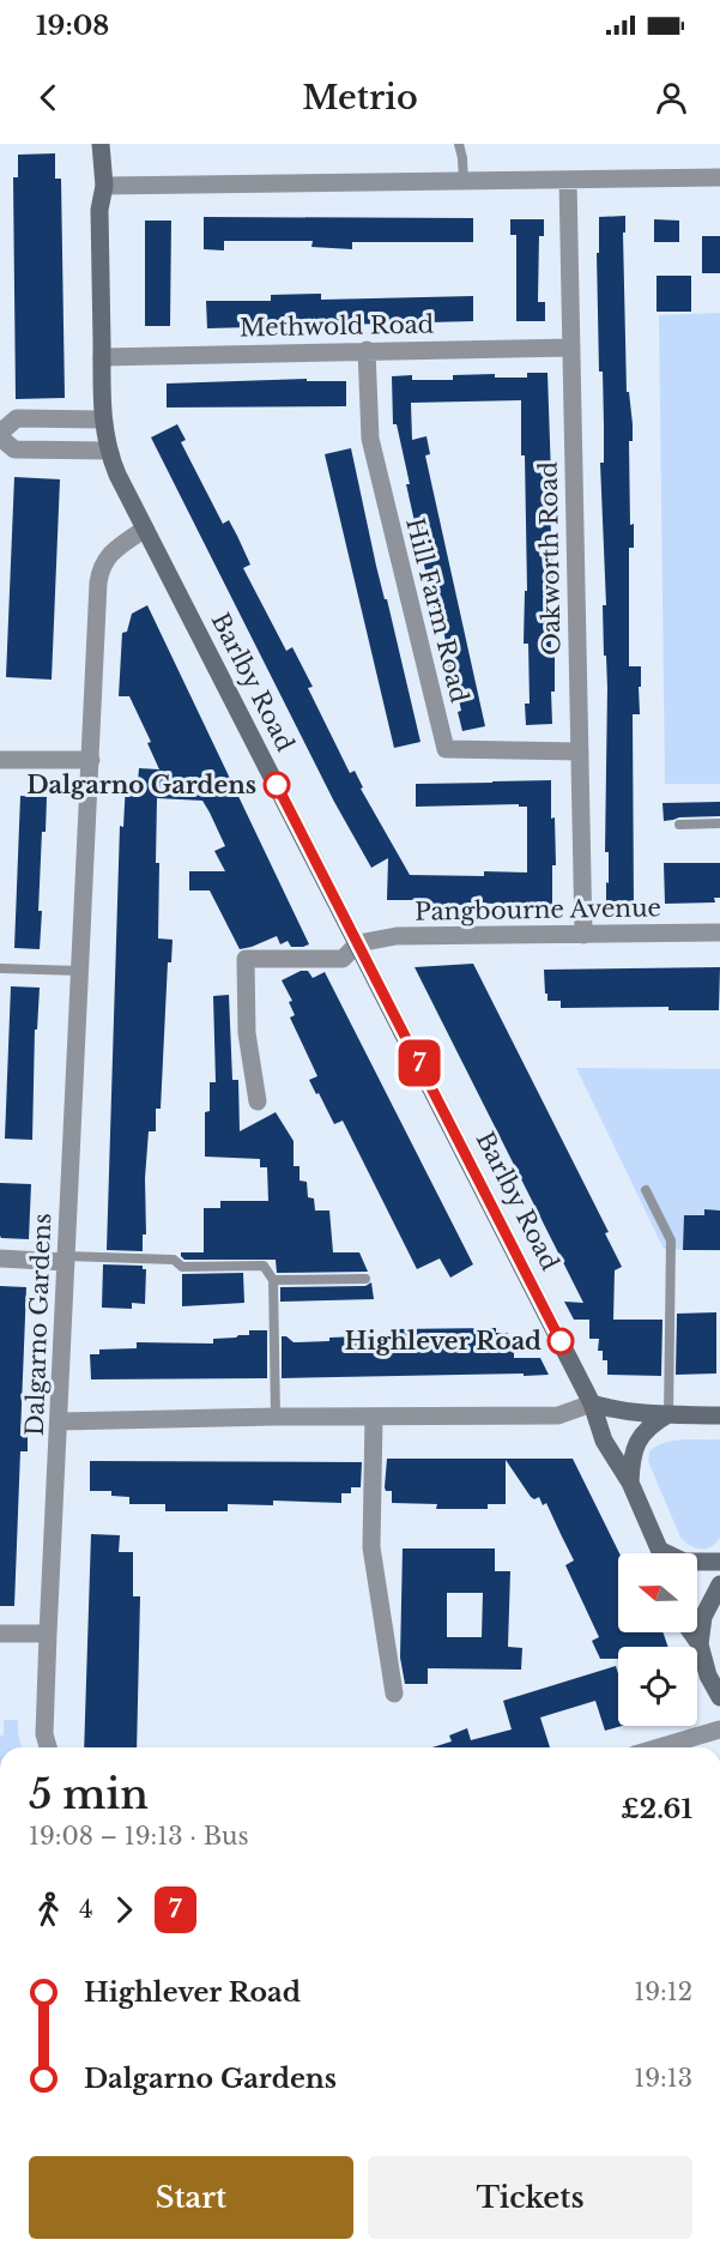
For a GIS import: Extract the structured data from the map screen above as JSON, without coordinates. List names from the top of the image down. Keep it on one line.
{"streets":{"street":["Methwold Road","Oakworth Road","Hill Farm Road","Barlby Road","Pangbourne Avenue","Dalgarno Gardens"]},"crossings":[["Methwold Road","Oakworth Road"],["Methwold Road","Hill Farm Road"],["Methwold Road","Barlby Road"],["Oakworth Road","Hill Farm Road"],["Oakworth Road","Pangbourne Avenue"],["Barlby Road","Pangbourne Avenue"],["Barlby Road","Dalgarno Gardens"]],"places":["Dalgarno Gardens","Highlever Road"],"lines":["bus line 7"],"north":"left","page":{"status":"19:08","header":"Metrio","on_map":"7","heading":["5 min","19:08 – 19:13 · Bus","£2.61"],"legs":["4","7"],"list":[{"name":"Highlever Road","value":"19:12"},{"name":"Dalgarno Gardens","value":"19:13"}],"buttons":["Start","Tickets"]}}
